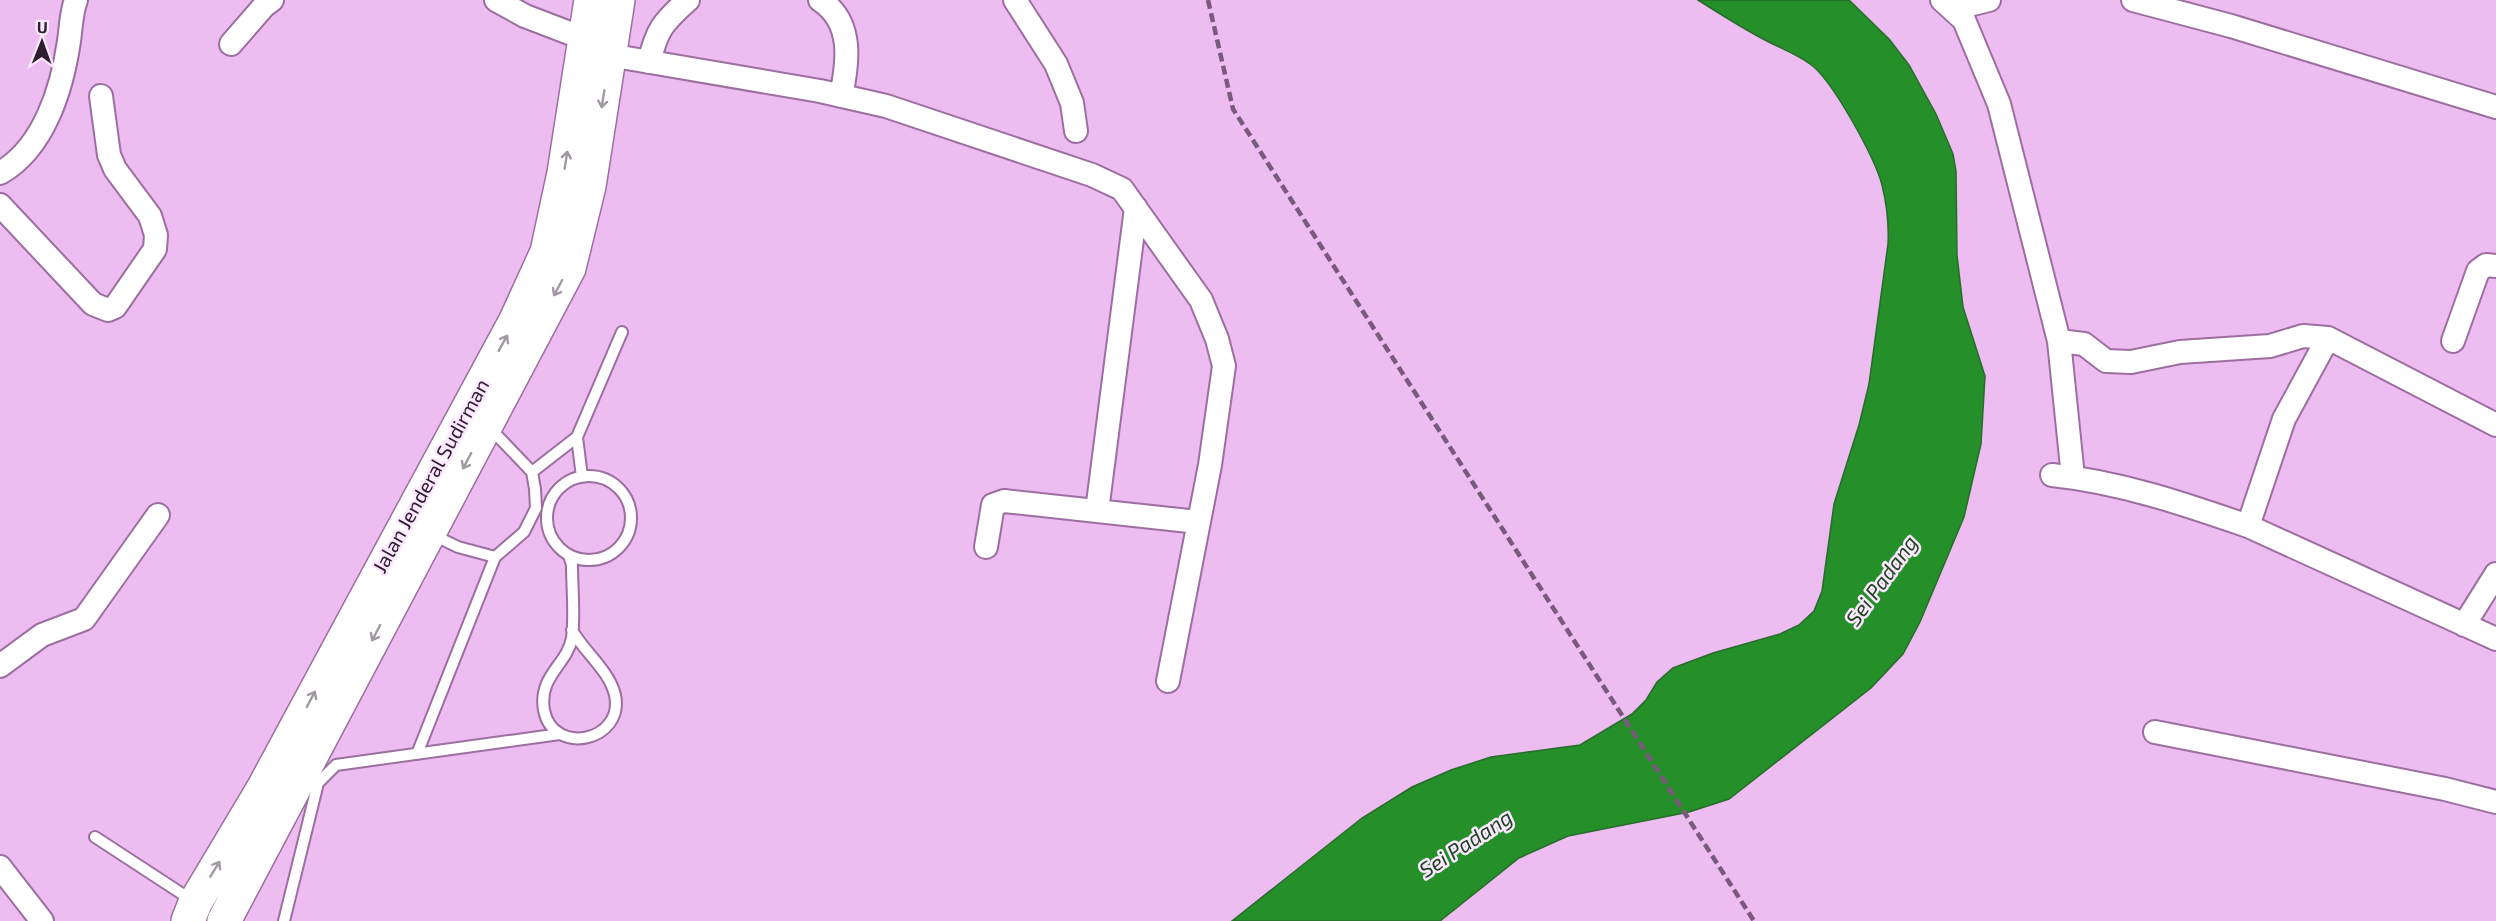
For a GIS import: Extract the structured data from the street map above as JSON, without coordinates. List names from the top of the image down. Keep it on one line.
{"streets":{"main road":["Jalan Jenderal Sudirman"]},"water":["Sei Padang"],"north":"top"}
